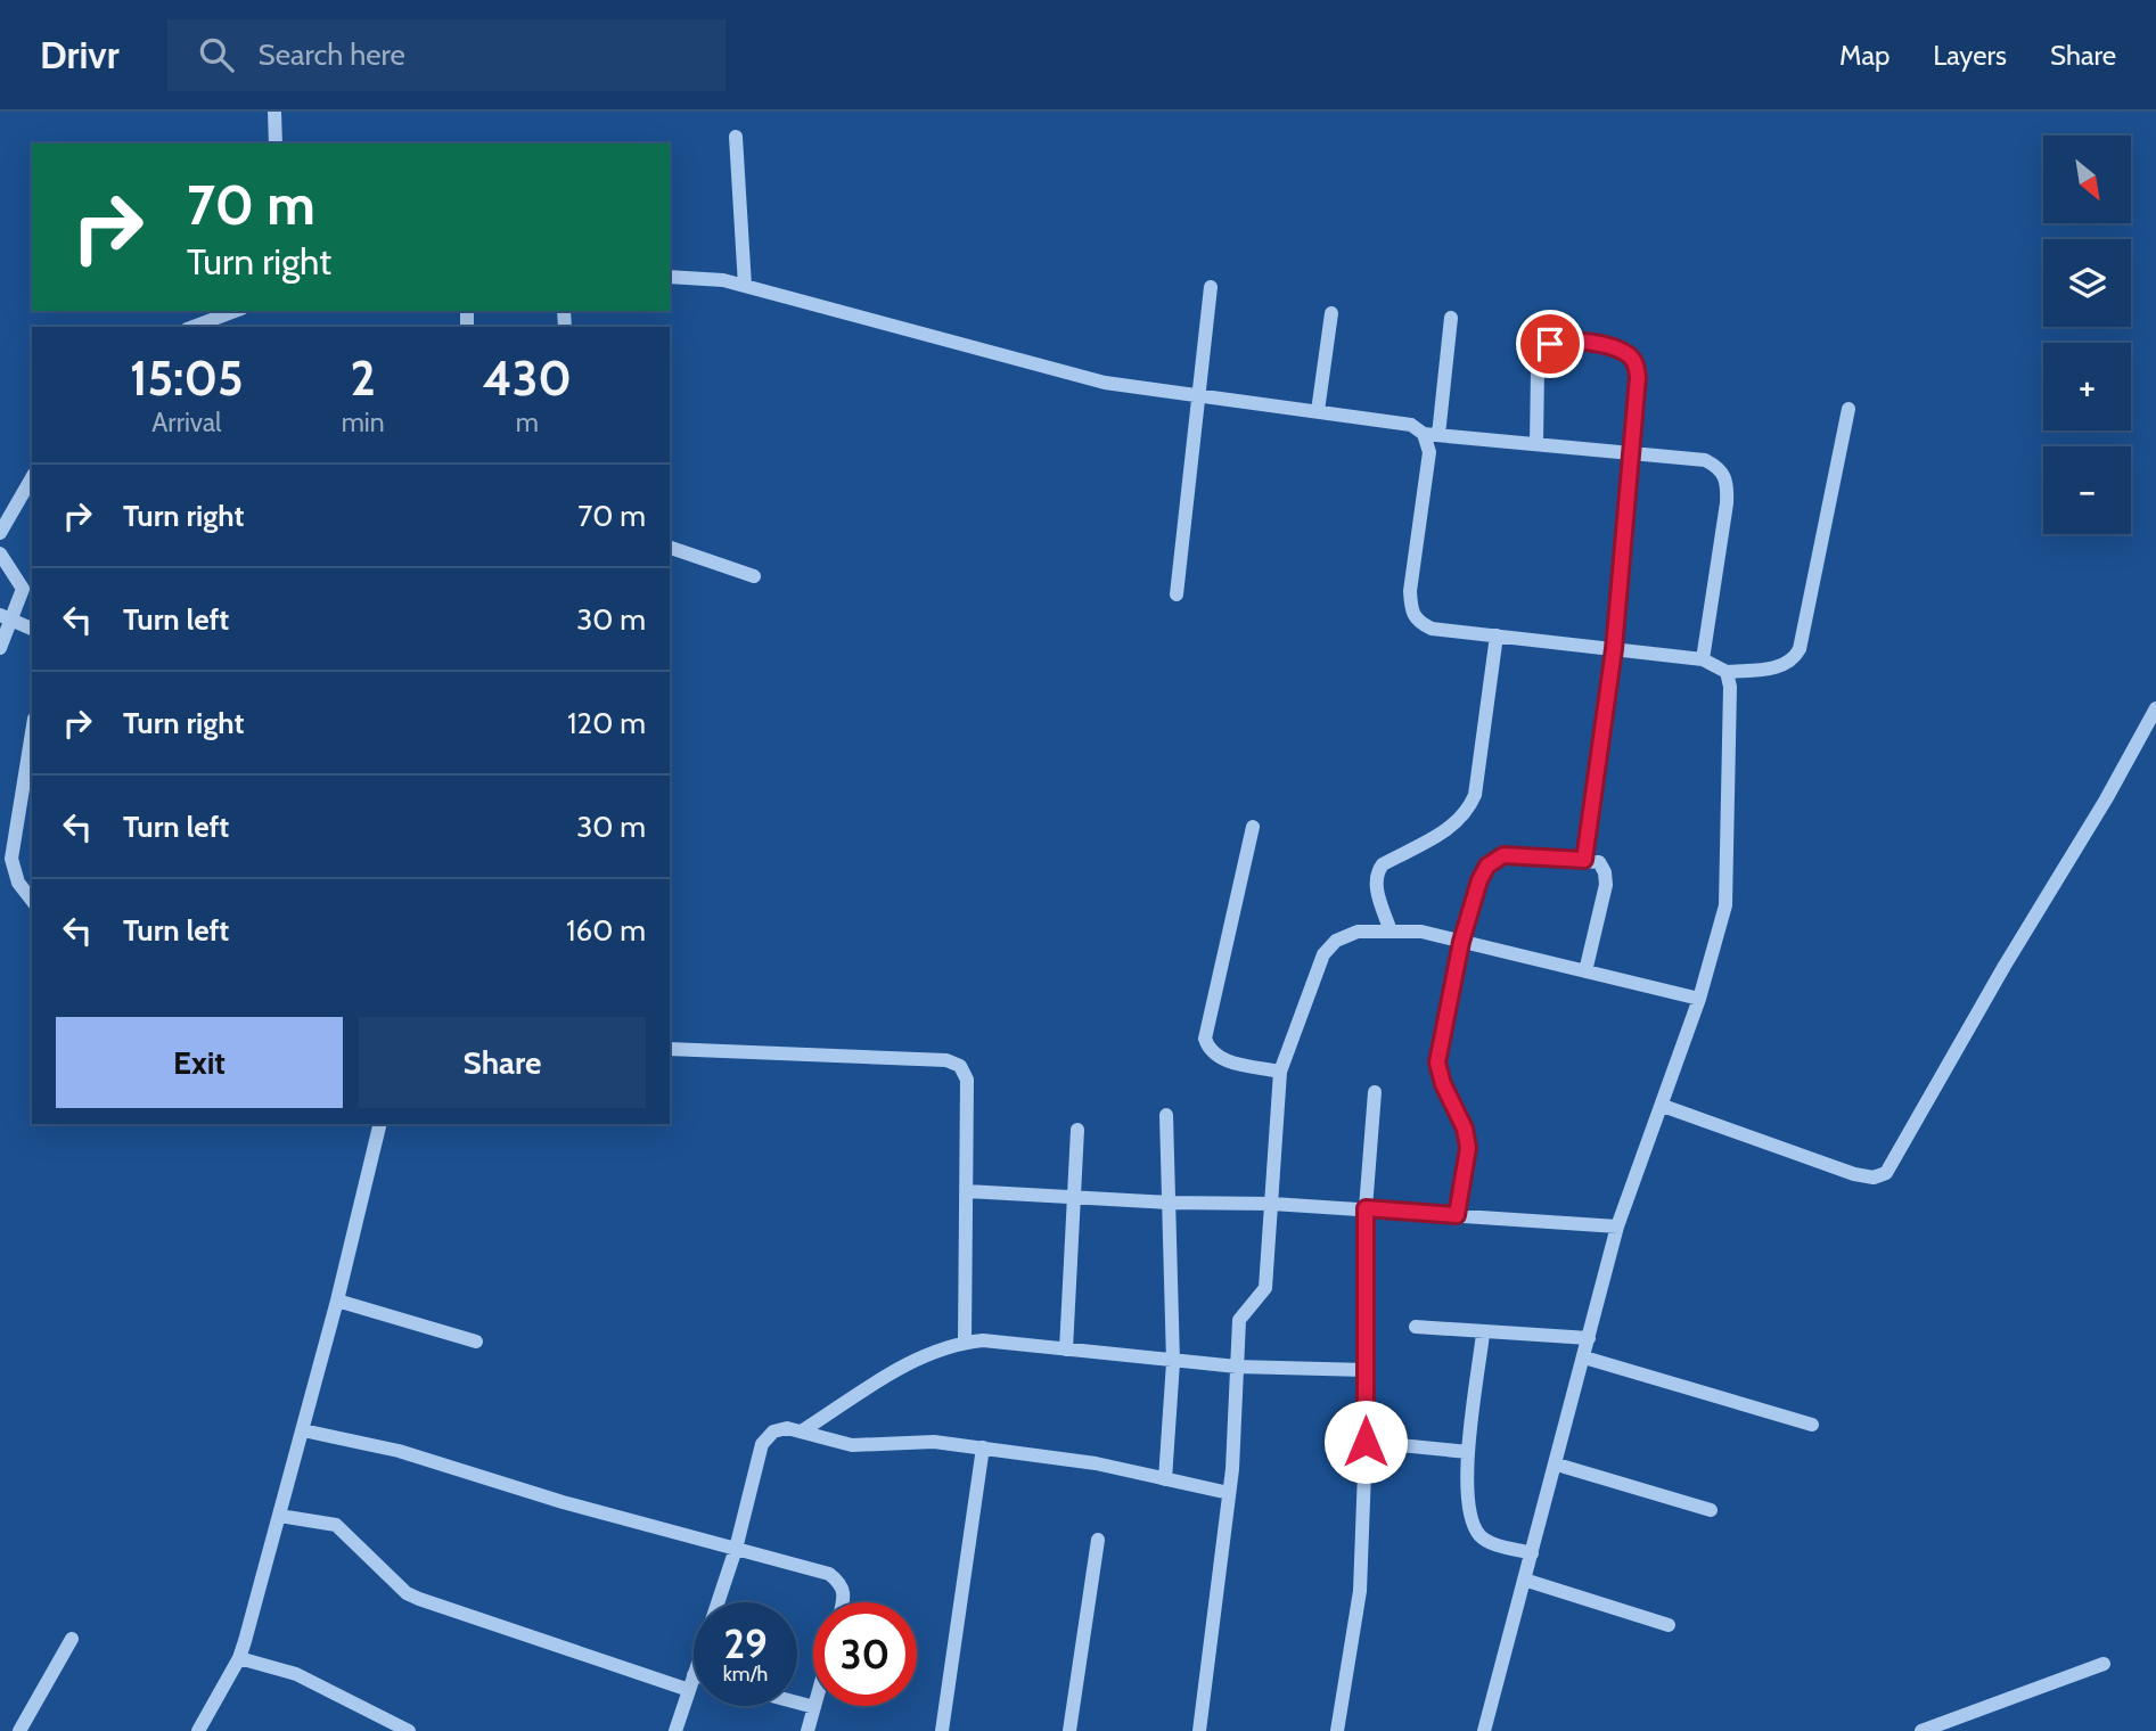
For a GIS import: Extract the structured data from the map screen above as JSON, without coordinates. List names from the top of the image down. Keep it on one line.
{"north":"bottom right","page":{"header":"Drivr","search":"Search here","nav":["Map","Layers","Share"],"map_buttons":["+","−"],"turn":["70 m","Turn right"],"eta":["15:05","Arrival","2","min","430","m"],"list":[{"name":"Turn right","value":"70 m"},{"name":"Turn left","value":"30 m"},{"name":"Turn right","value":"120 m"},{"name":"Turn left","value":"30 m"},{"name":"Turn left","value":"160 m"}],"buttons":["Exit","Share"],"speed":"29 km/h","limit":"30"}}
